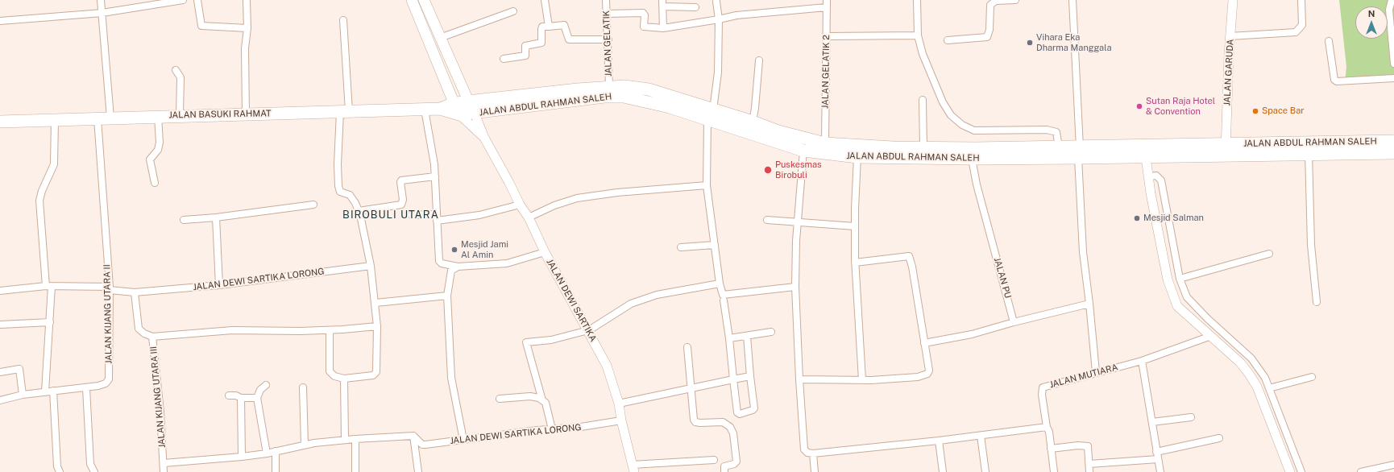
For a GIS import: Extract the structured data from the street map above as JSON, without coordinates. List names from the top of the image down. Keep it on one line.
{"streets":{"highway":["JALAN ABDUL RAHMAN SALEH","JALAN BASUKI RAHMAT"],"street":["JALAN GELATIK","JALAN GELATIK 2","JALAN GARUDA","JALAN PU","JALAN DEWI SARTIKA LORONG","JALAN DEWI SARTIKA","JALAN KIJANG UTARA II","JALAN MUTIARA","JALAN KIJANG UTARA III"]},"crossings":[["JALAN GELATIK","JALAN ABDUL RAHMAN SALEH"],["JALAN GELATIK 2","JALAN ABDUL RAHMAN SALEH"],["JALAN GARUDA","JALAN ABDUL RAHMAN SALEH"],["JALAN ABDUL RAHMAN SALEH","JALAN BASUKI RAHMAT"],["JALAN ABDUL RAHMAN SALEH","JALAN PU"],["JALAN BASUKI RAHMAT","JALAN KIJANG UTARA II"],["JALAN DEWI SARTIKA LORONG","JALAN DEWI SARTIKA"],["JALAN DEWI SARTIKA LORONG","JALAN KIJANG UTARA II"],["JALAN DEWI SARTIKA LORONG","JALAN KIJANG UTARA III"]],"districts":["BIROBULI UTARA"],"places":["Vihara Eka Dharma Manggala","Sutan Raja Hotel & Convention","Space Bar","Puskesmas Birobuli","Mesjid Salman","Mesjid Jami Al Amin"],"north":"top"}
